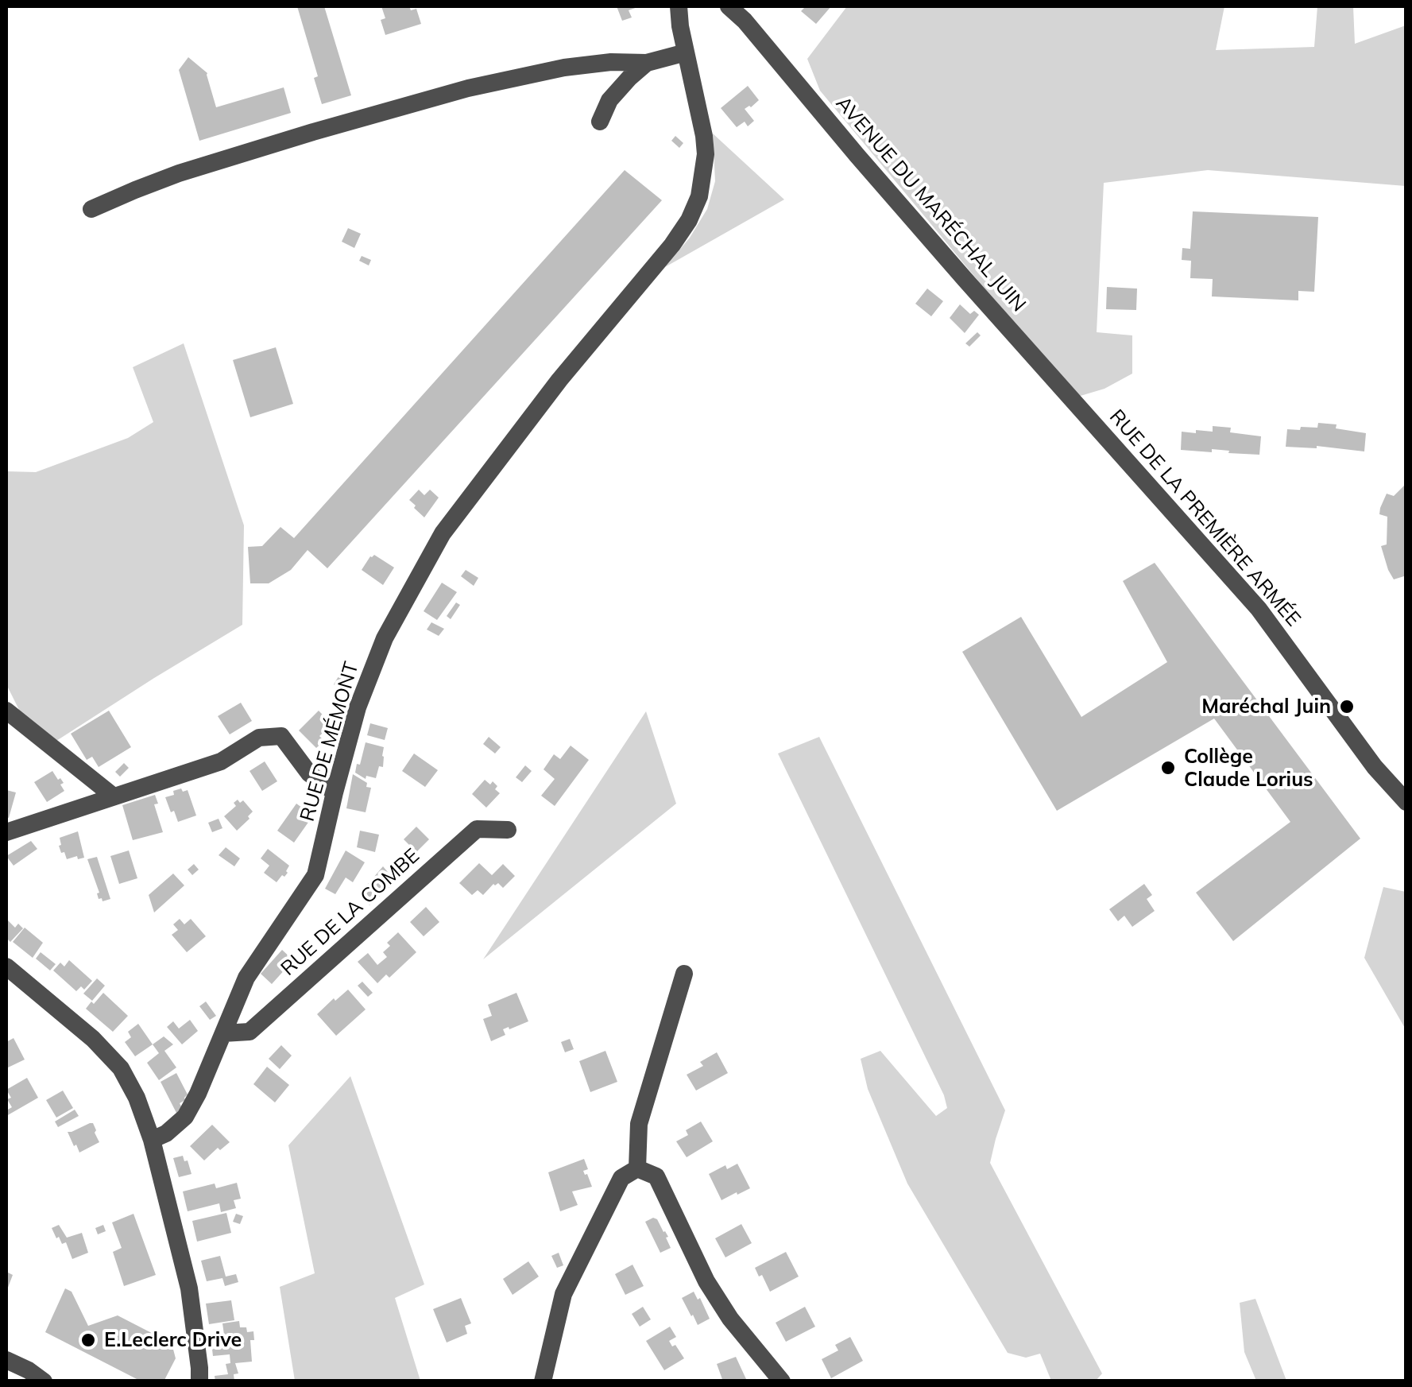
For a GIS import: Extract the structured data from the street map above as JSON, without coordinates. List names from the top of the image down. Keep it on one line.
{"streets":{"street":["AVENUE DU MARÉCHAL JUIN","RUE DE LA PREMIÈRE ARMÉE","RUE DE MÉMONT","RUE DE LA COMBE"]},"crossings":[["AVENUE DU MARÉCHAL JUIN","RUE DE LA PREMIÈRE ARMÉE"],["RUE DE MÉMONT","RUE DE LA COMBE"]],"places":["Maréchal Juin","Collège Claude Lorius","E.Leclerc Drive"]}
